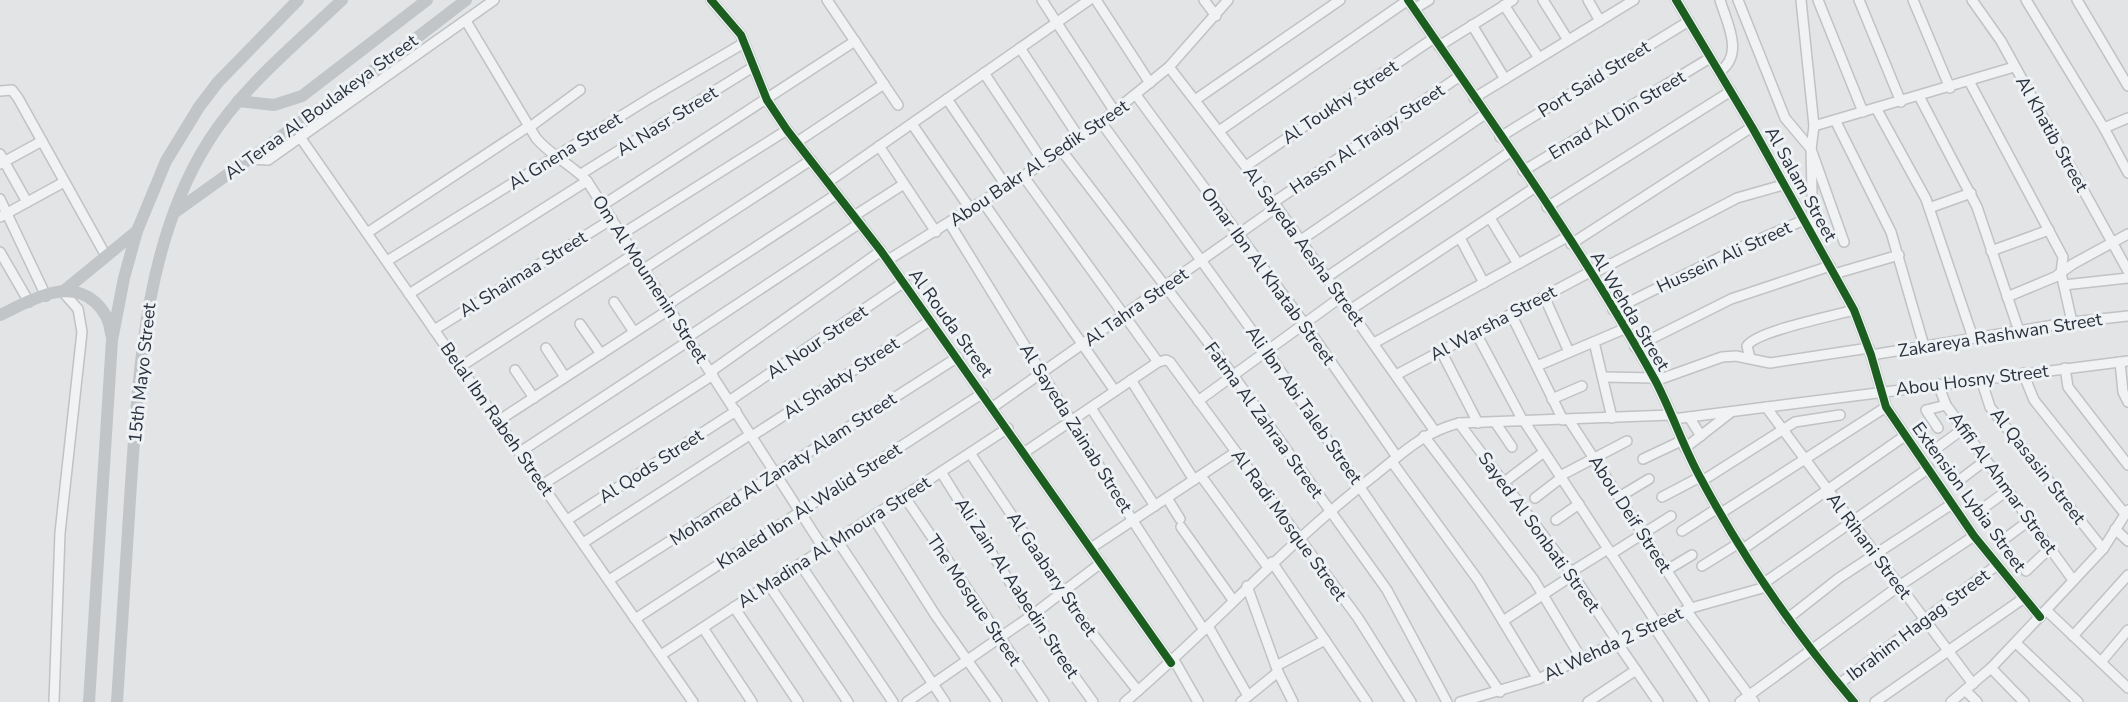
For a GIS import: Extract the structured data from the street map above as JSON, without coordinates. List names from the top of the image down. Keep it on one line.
{"streets":{"main road":["Al Teraa Al Boulakeya Street","15th Mayo Street"],"street":["Port Said Street","Al Toukhy Street","Emad Al Din Street","Al Nasr Street","Al Khatib Street","Hassn Al Traigy Street","Al Gnena Street","Abou Bakr Al Sedik Street","Al Salam Street","Al Sayeda Aesha Street","Hussein Ali Street","Al Shaimaa Street","Omar Ibn Al Khatab Street","Om Al Moumenin Street","Al Tahra Street","Al Wehda Street","Al Rouda Street","Al Warsha Street","Zakareya Rashwan Street","Al Nour Street","Al Shabty Street","Abou Hosny Street","Ali Ibn Abi Taleb Street","Belal Ibn Rabeh Street","Fatma Al Zahraa Street","Al Sayeda Zainab Street","Al Qods Street","Al Qasasin Street","Mohamed Al Zanaty Alam Street","Afifi Al Ahmar Street","Extension Lybia Street","Khaled Ibn Al Walid Street","Abou Deif Street","Al Radi Mosque Street","Sayed Al Sonbati Street","Al Madina Al Mnoura Street","Al Rihani Street","Al Gaabary Street","Ali Zain Al Aabedin Street","The Mosque Street","Ibrahim Hagag Street","Al Wehda 2 Street"]},"crossings":[["Port Said Street","Al Salam Street"],["Port Said Street","Al Wehda Street"],["Al Toukhy Street","Al Sayeda Aesha Street"],["Al Toukhy Street","Al Wehda Street"],["Al Teraa Al Boulakeya Street","15th Mayo Street"],["Emad Al Din Street","Al Salam Street"],["Emad Al Din Street","Al Wehda Street"],["Al Nasr Street","Om Al Moumenin Street"],["Al Nasr Street","Al Rouda Street"],["Al Nasr Street","Belal Ibn Rabeh Street"],["Hassn Al Traigy Street","Al Sayeda Aesha Street"],["Hassn Al Traigy Street","Al Tahra Street"],["Hassn Al Traigy Street","Al Wehda Street"],["Al Gnena Street","Om Al Moumenin Street"],["Al Gnena Street","Al Rouda Street"],["Al Gnena Street","Belal Ibn Rabeh Street"],["Abou Bakr Al Sedik Street","Al Sayeda Aesha Street"],["Abou Bakr Al Sedik Street","Omar Ibn Al Khatab Street"],["Abou Bakr Al Sedik Street","Al Rouda Street"],["Abou Bakr Al Sedik Street","Ali Ibn Abi Taleb Street"],["Abou Bakr Al Sedik Street","Fatma Al Zahraa Street"],["Abou Bakr Al Sedik Street","Al Sayeda Zainab Street"],["Al Salam Street","Hussein Ali Street"],["Al Salam Street","Al Warsha Street"],["Al Salam Street","Zakareya Rashwan Street"],["Al Salam Street","Abou Hosny Street"],["Al Salam Street","Extension Lybia Street"],["Al Sayeda Aesha Street","Al Tahra Street"],["Al Sayeda Aesha Street","Al Warsha Street"],["Al Sayeda Aesha Street","Abou Hosny Street"],["Hussein Ali Street","Al Wehda Street"],["Al Shaimaa Street","Om Al Moumenin Street"],["Al Shaimaa Street","Belal Ibn Rabeh Street"],["Omar Ibn Al Khatab Street","Al Tahra Street"],["Omar Ibn Al Khatab Street","Abou Hosny Street"],["Omar Ibn Al Khatab Street","Al Wehda 2 Street"],["Om Al Moumenin Street","Al Nour Street"],["Om Al Moumenin Street","Al Shabty Street"],["Om Al Moumenin Street","Al Qods Street"],["Om Al Moumenin Street","Mohamed Al Zanaty Alam Street"],["Om Al Moumenin Street","Khaled Ibn Al Walid Street"],["Om Al Moumenin Street","Al Madina Al Mnoura Street"],["Al Tahra Street","Al Rouda Street"],["Al Tahra Street","Ali Ibn Abi Taleb Street"],["Al Tahra Street","Fatma Al Zahraa Street"],["Al Tahra Street","Al Sayeda Zainab Street"],["Al Wehda Street","Al Warsha Street"],["Al Wehda Street","Zakareya Rashwan Street"],["Al Wehda Street","Abou Hosny Street"],["Al Wehda Street","Ibrahim Hagag Street"],["Al Wehda Street","Al Wehda 2 Street"],["Al Rouda Street","Al Nour Street"],["Al Rouda Street","Al Shabty Street"],["Al Rouda Street","Abou Hosny Street"],["Al Rouda Street","Mohamed Al Zanaty Alam Street"],["Al Rouda Street","Khaled Ibn Al Walid Street"],["Al Rouda Street","Al Madina Al Mnoura Street"],["Al Warsha Street","Abou Deif Street"],["Al Shabty Street","Belal Ibn Rabeh Street"],["Abou Hosny Street","Ali Ibn Abi Taleb Street"],["Abou Hosny Street","Fatma Al Zahraa Street"],["Abou Hosny Street","Al Sayeda Zainab Street"],["Abou Hosny Street","Al Qasasin Street"],["Abou Hosny Street","Afifi Al Ahmar Street"],["Abou Hosny Street","Extension Lybia Street"],["Abou Hosny Street","Abou Deif Street"],["Abou Hosny Street","Al Radi Mosque Street"],["Abou Hosny Street","Sayed Al Sonbati Street"],["Abou Hosny Street","Al Rihani Street"],["Abou Hosny Street","Al Gaabary Street"],["Ali Ibn Abi Taleb Street","Al Wehda 2 Street"],["Belal Ibn Rabeh Street","Al Qods Street"],["Belal Ibn Rabeh Street","Mohamed Al Zanaty Alam Street"],["Belal Ibn Rabeh Street","Khaled Ibn Al Walid Street"],["Belal Ibn Rabeh Street","Al Madina Al Mnoura Street"],["Extension Lybia Street","Ibrahim Hagag Street"],["Extension Lybia Street","Al Wehda 2 Street"],["Abou Deif Street","Al Wehda 2 Street"],["Sayed Al Sonbati Street","Al Wehda 2 Street"],["Al Madina Al Mnoura Street","Al Gaabary Street"],["Al Madina Al Mnoura Street","Ali Zain Al Aabedin Street"],["Al Madina Al Mnoura Street","The Mosque Street"],["Al Rihani Street","Ibrahim Hagag Street"],["Al Rihani Street","Al Wehda 2 Street"]]}
